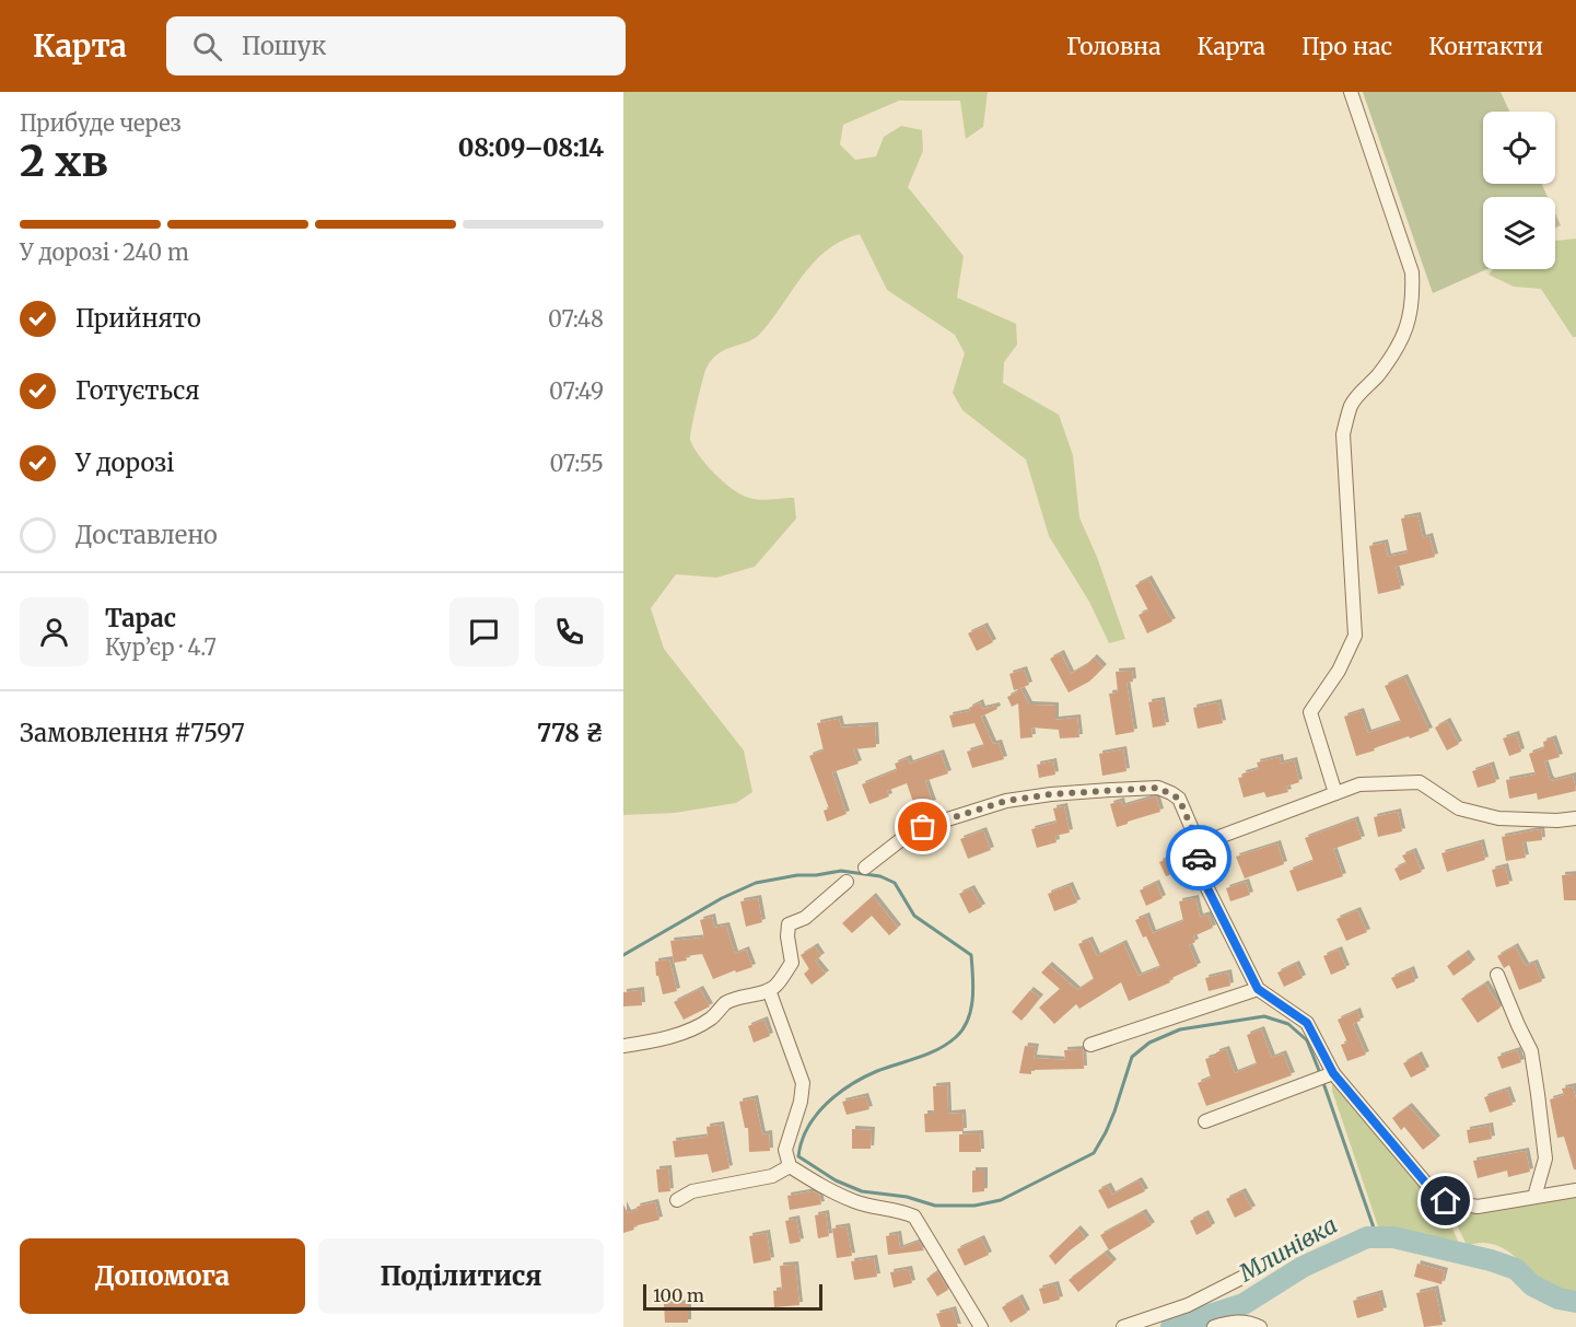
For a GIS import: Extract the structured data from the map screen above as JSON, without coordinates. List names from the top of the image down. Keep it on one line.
{"water":["Млинівка"],"scale_bar":"100 m","page":{"header":"Карта","search":"Пошук","nav":["Головна","Карта","Про нас","Контакти"],"heading":["2 хв","Прибуде через","08:09–08:14"],"panel":["Тарас","Кур’єр · 4.7","Замовлення #7597","778 ₴"],"bar":"У дорозі · 240 m","list":[["Прийнято","07:48"],["Готується","07:49"],["У дорозі","07:55"],"Доставлено"],"buttons":["Допомога","Поділитися"],"scale":"100 m"}}
